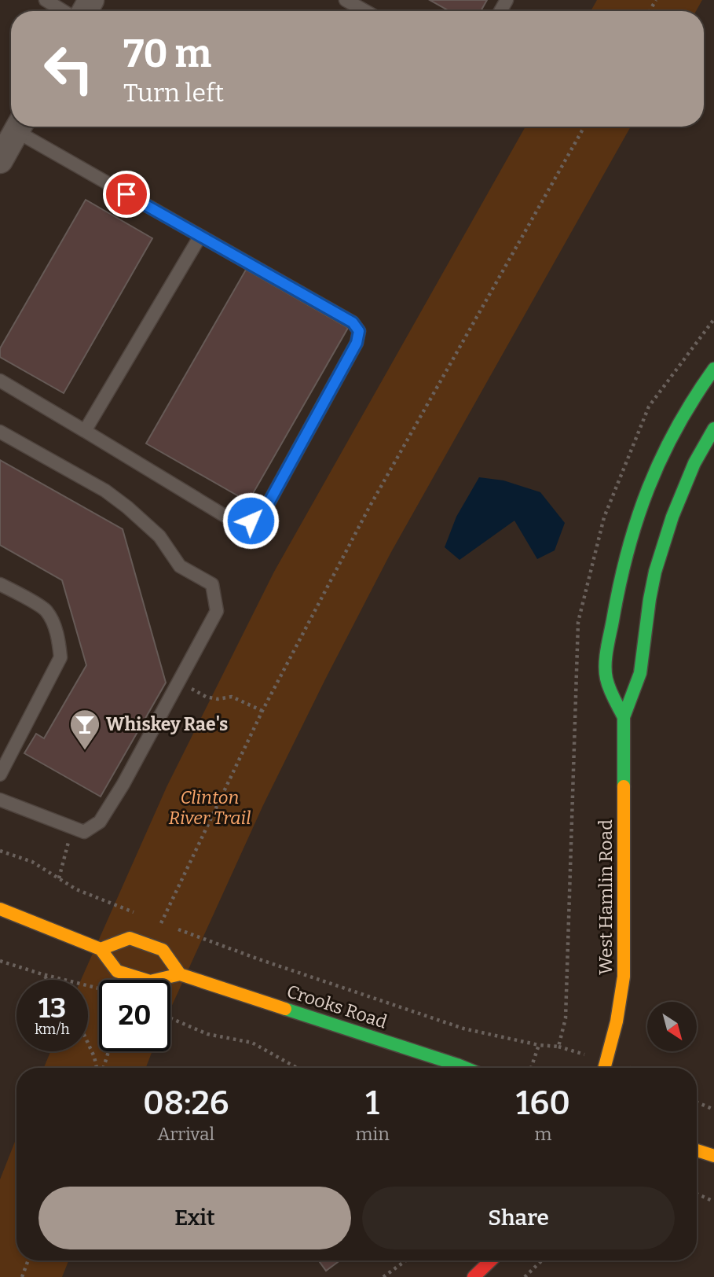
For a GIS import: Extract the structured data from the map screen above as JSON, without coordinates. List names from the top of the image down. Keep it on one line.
{"streets":{"main road":["West Hamlin Road","Crooks Road"]},"parks":["Clinton River Trail"],"places":{"bar":["Whiskey Rae's"]},"north":"bottom right","page":{"turn":["70 m","Turn left"],"speed":"13 km/h","limit":"20","eta":["08:26","Arrival","1","min","160","m"],"buttons":["Exit","Share"]}}
